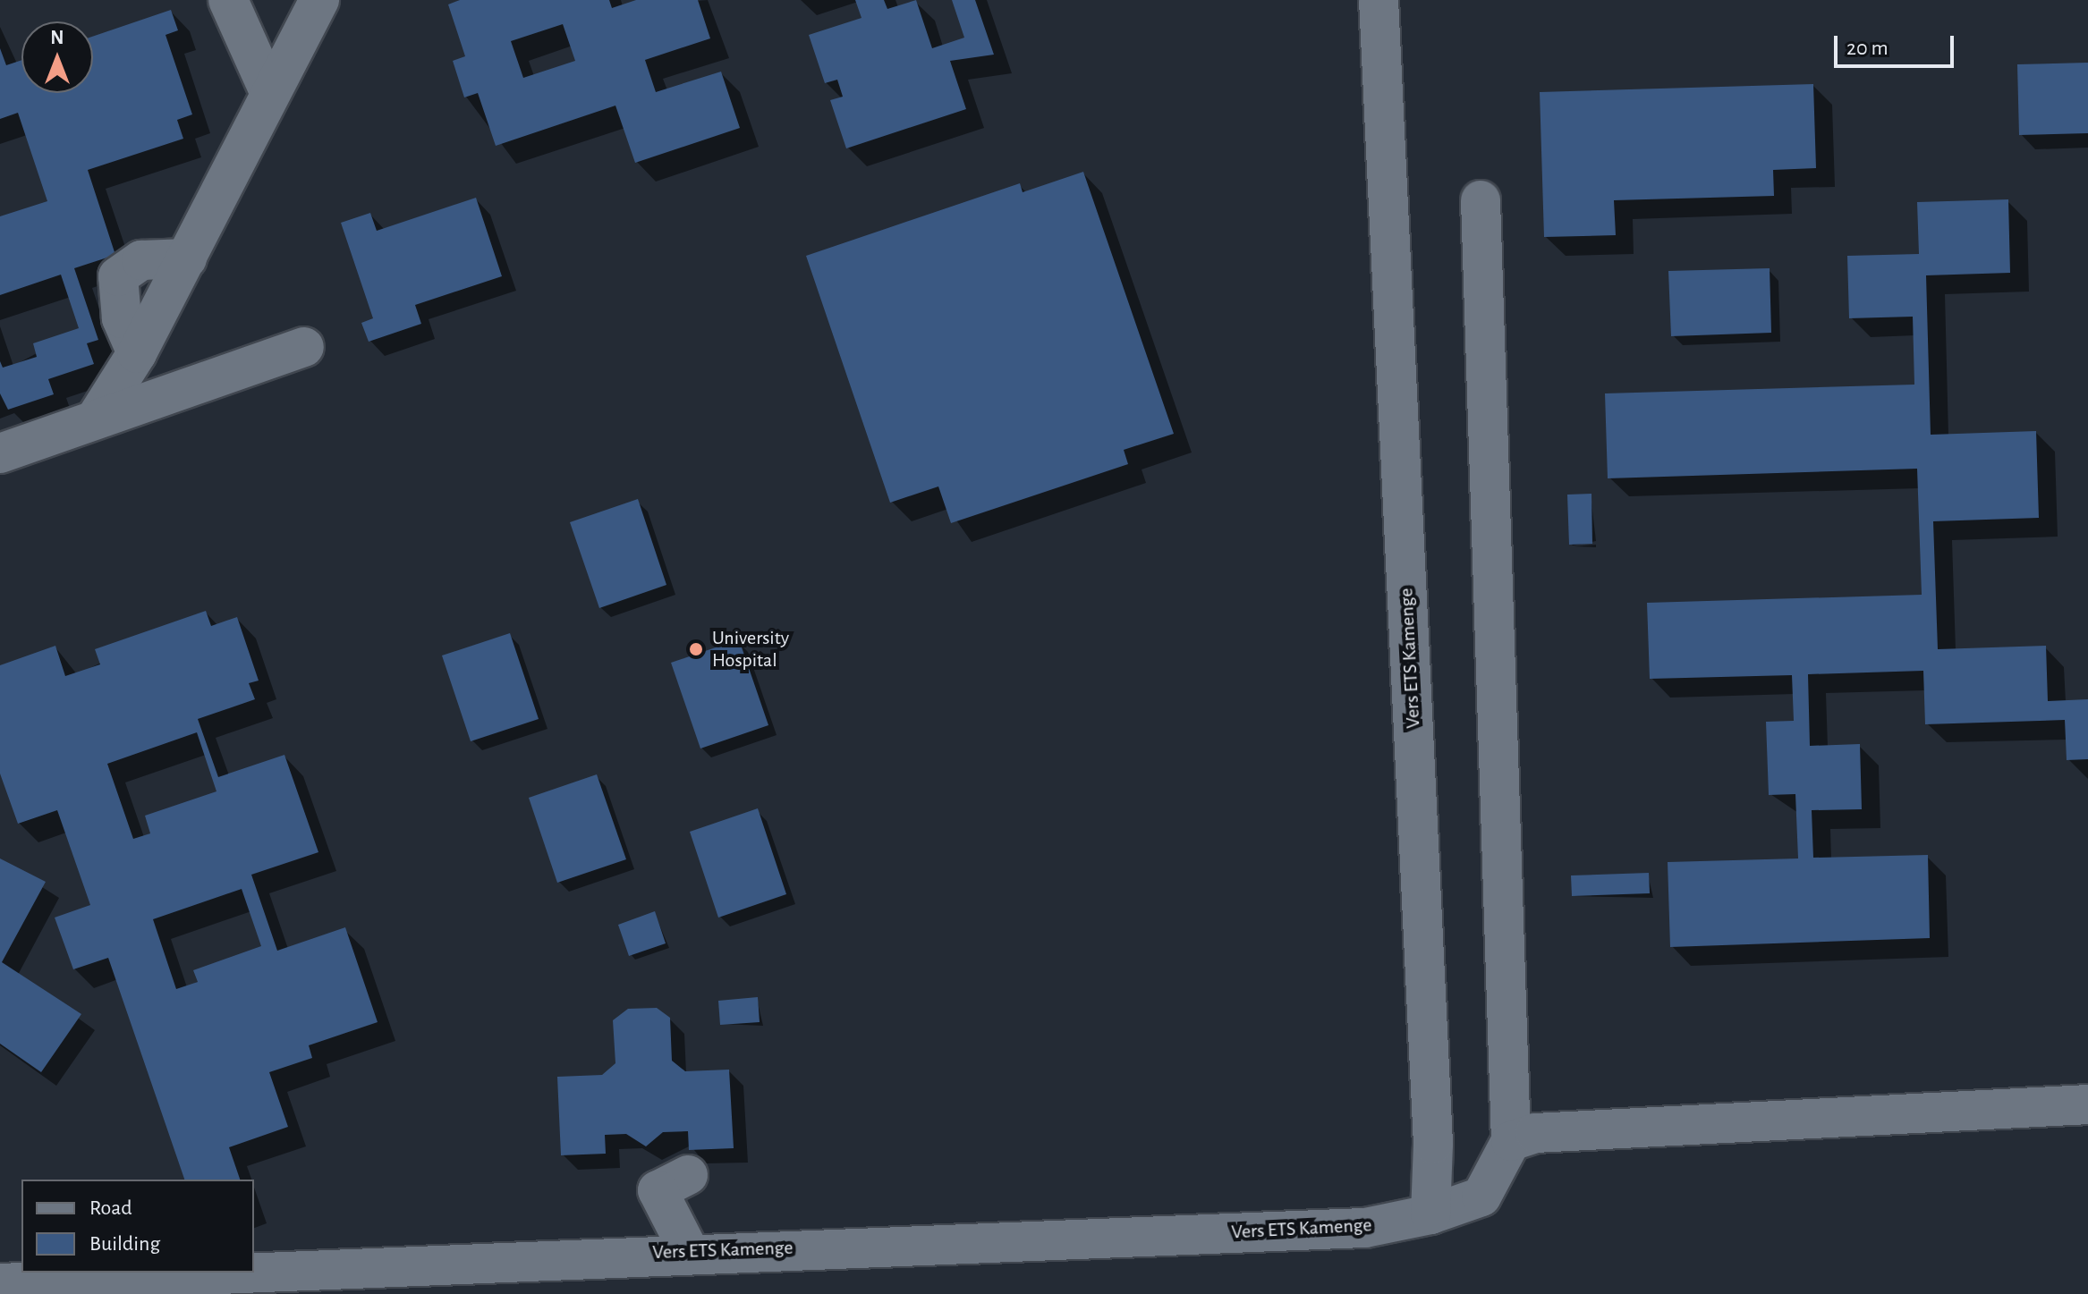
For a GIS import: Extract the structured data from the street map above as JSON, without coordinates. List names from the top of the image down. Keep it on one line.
{"streets":{"street":["Vers ETS Kamenge"]},"places":["University Hospital"],"legend":["Road","Building"],"scale_bar":"20 m","north":"top"}
